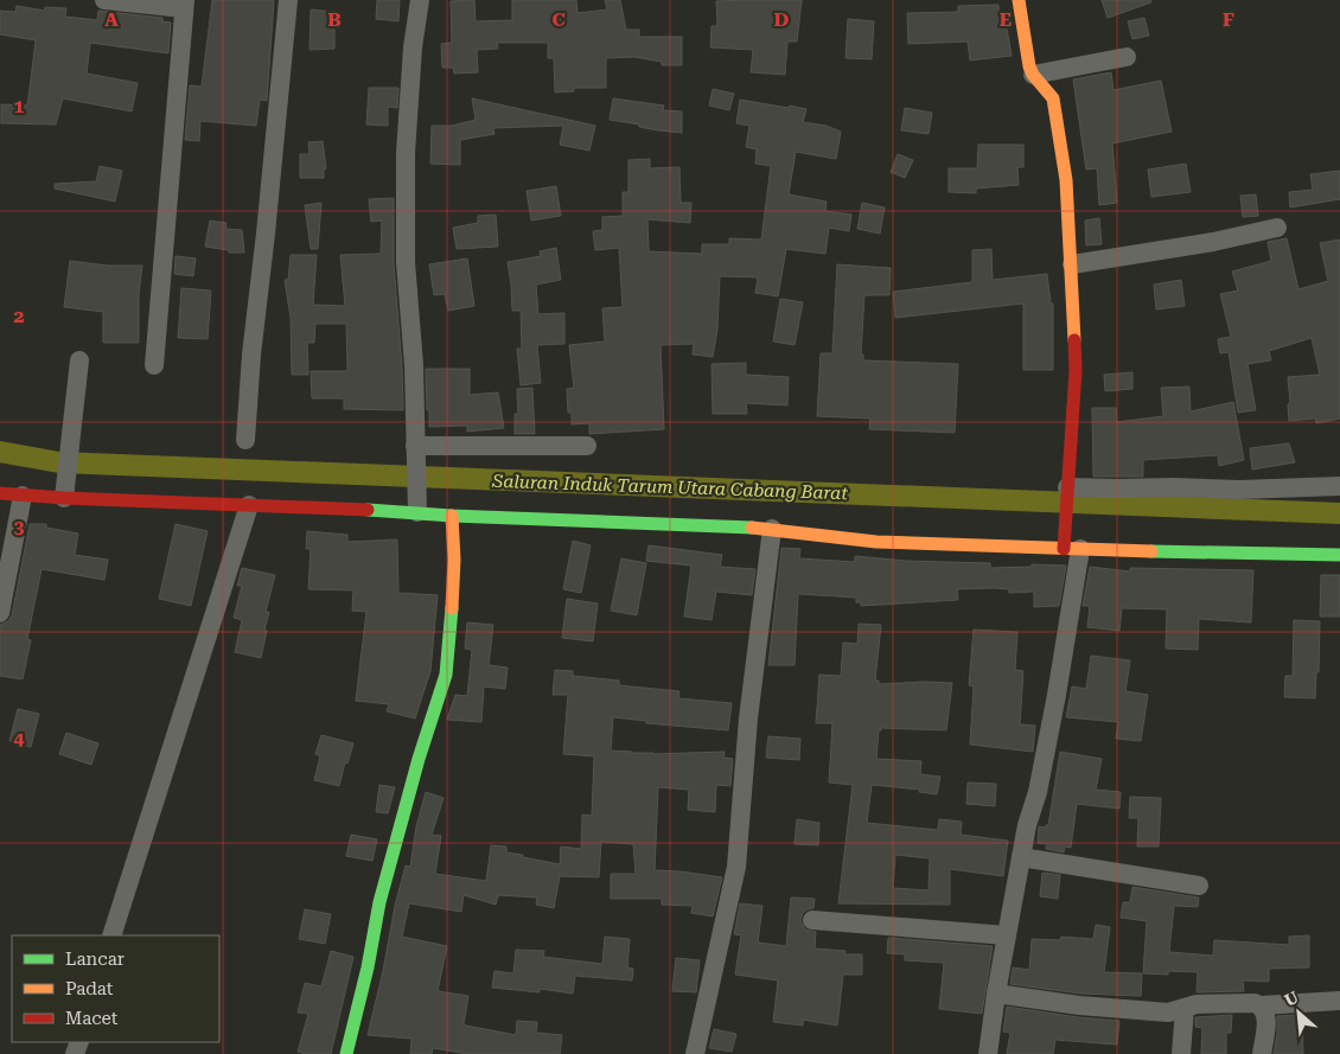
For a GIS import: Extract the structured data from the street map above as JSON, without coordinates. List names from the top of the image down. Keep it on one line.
{"water":["Saluran Induk Tarum Utara Cabang Barat"],"legend":["Lancar","Padat","Macet"],"north":"top left","grid":{"columns":["A","B","C","D","E","F"],"rows":["1","2","3","4"]}}
